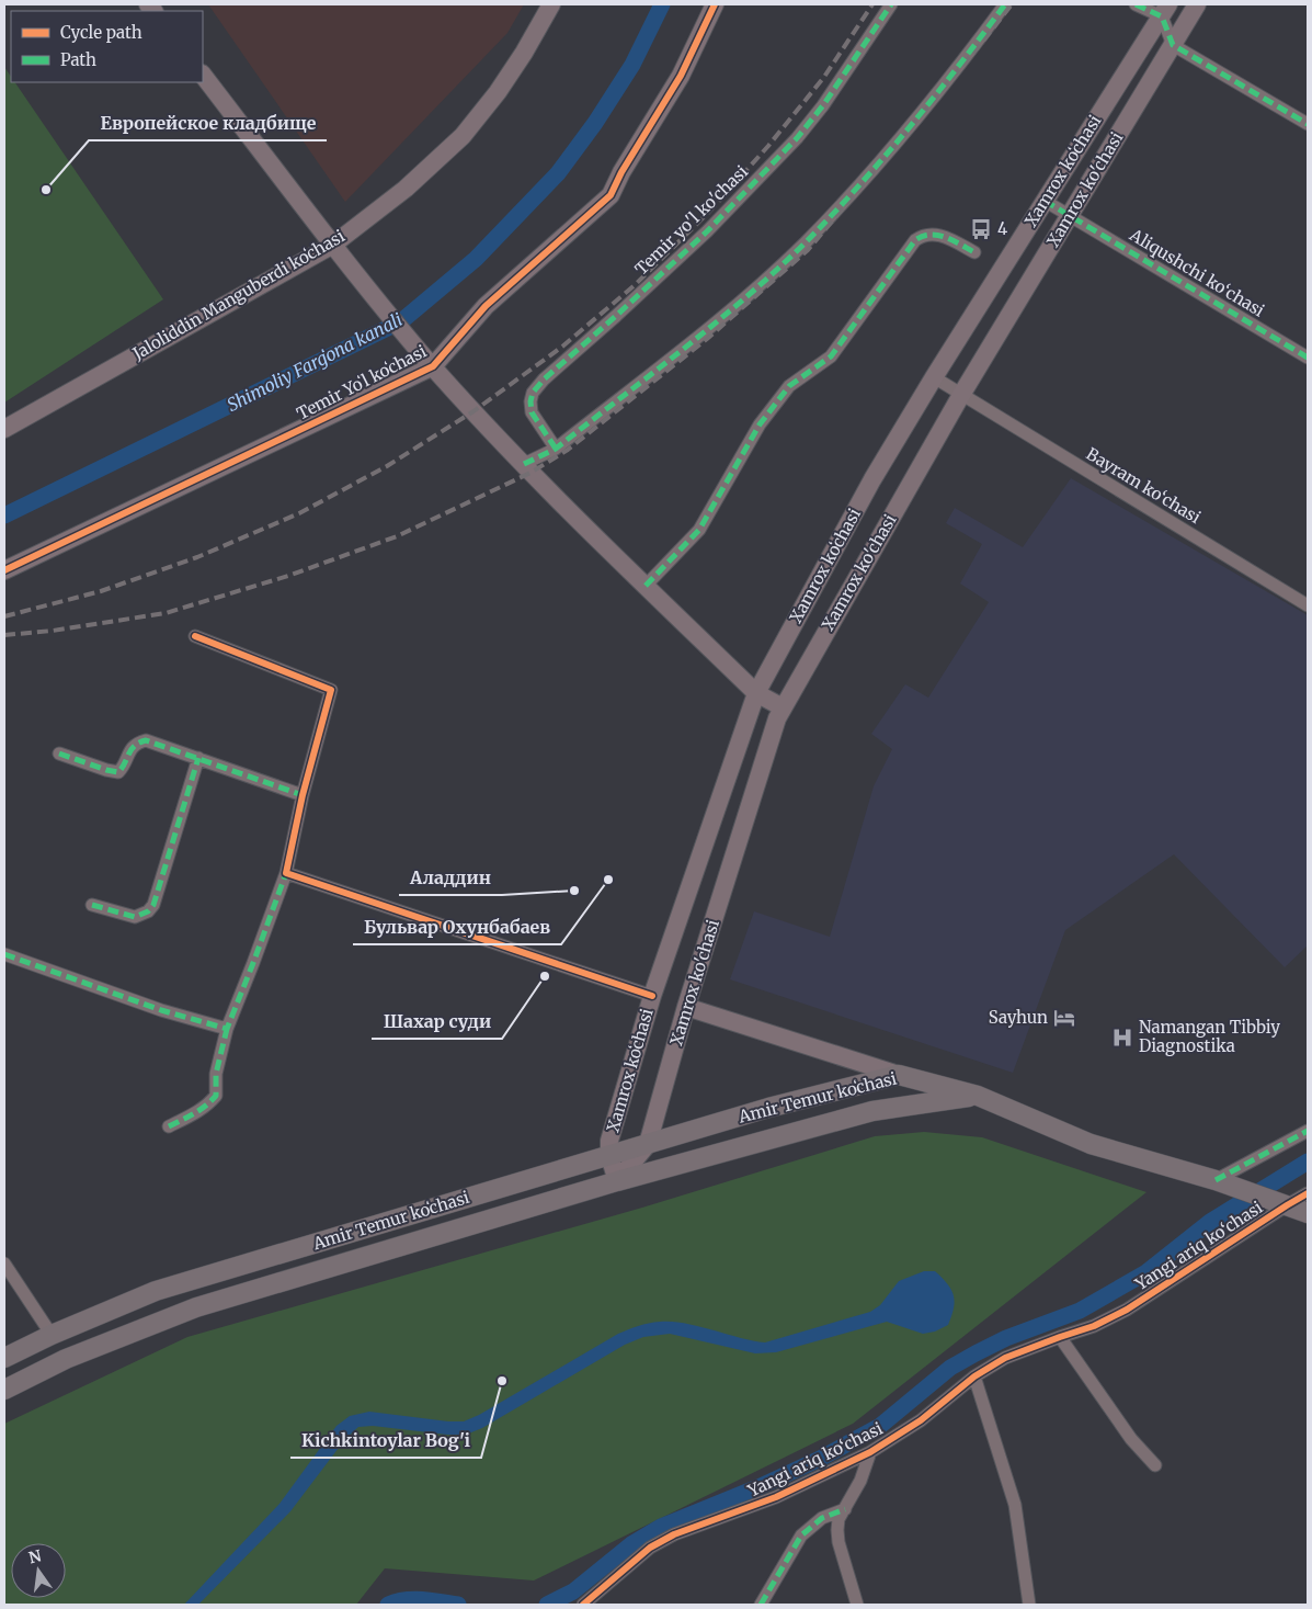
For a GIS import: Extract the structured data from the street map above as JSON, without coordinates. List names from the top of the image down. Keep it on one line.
{"streets":{"main road":["Xamrox koʻchasi","Xamrox ko'chasi","Jaloliddin Manguberdi koʻchasi","Temir Yoʻl koʻchasi","Amir Temur koʻchasi"],"street":["Temir yo'l ko'chasi","Aliqushchi ko‘chasi","Bayram ko‘chasi","Yangi ariq ko‘chasi"]},"crossings":[["Xamrox koʻchasi","Xamrox ko'chasi"],["Xamrox koʻchasi","Aliqushchi ko‘chasi"],["Xamrox koʻchasi","Bayram ko‘chasi"],["Xamrox koʻchasi","Amir Temur koʻchasi"],["Xamrox ko'chasi","Aliqushchi ko‘chasi"],["Xamrox ko'chasi","Bayram ko‘chasi"],["Xamrox ko'chasi","Amir Temur koʻchasi"]],"water":["Shimoliy Fargʻona kanali"],"places":{"other":["Европейское кладбище","Бульвар Охунбабаев","Аладдин","Шахар суди","Kichkintoylar Bog'i"],"bus stop":["4"],"hotel":["Sayhun"],"hospital":["Namangan Tibbiy Diagnostika"]},"legend":["Cycle path","Path"],"north":"top"}
